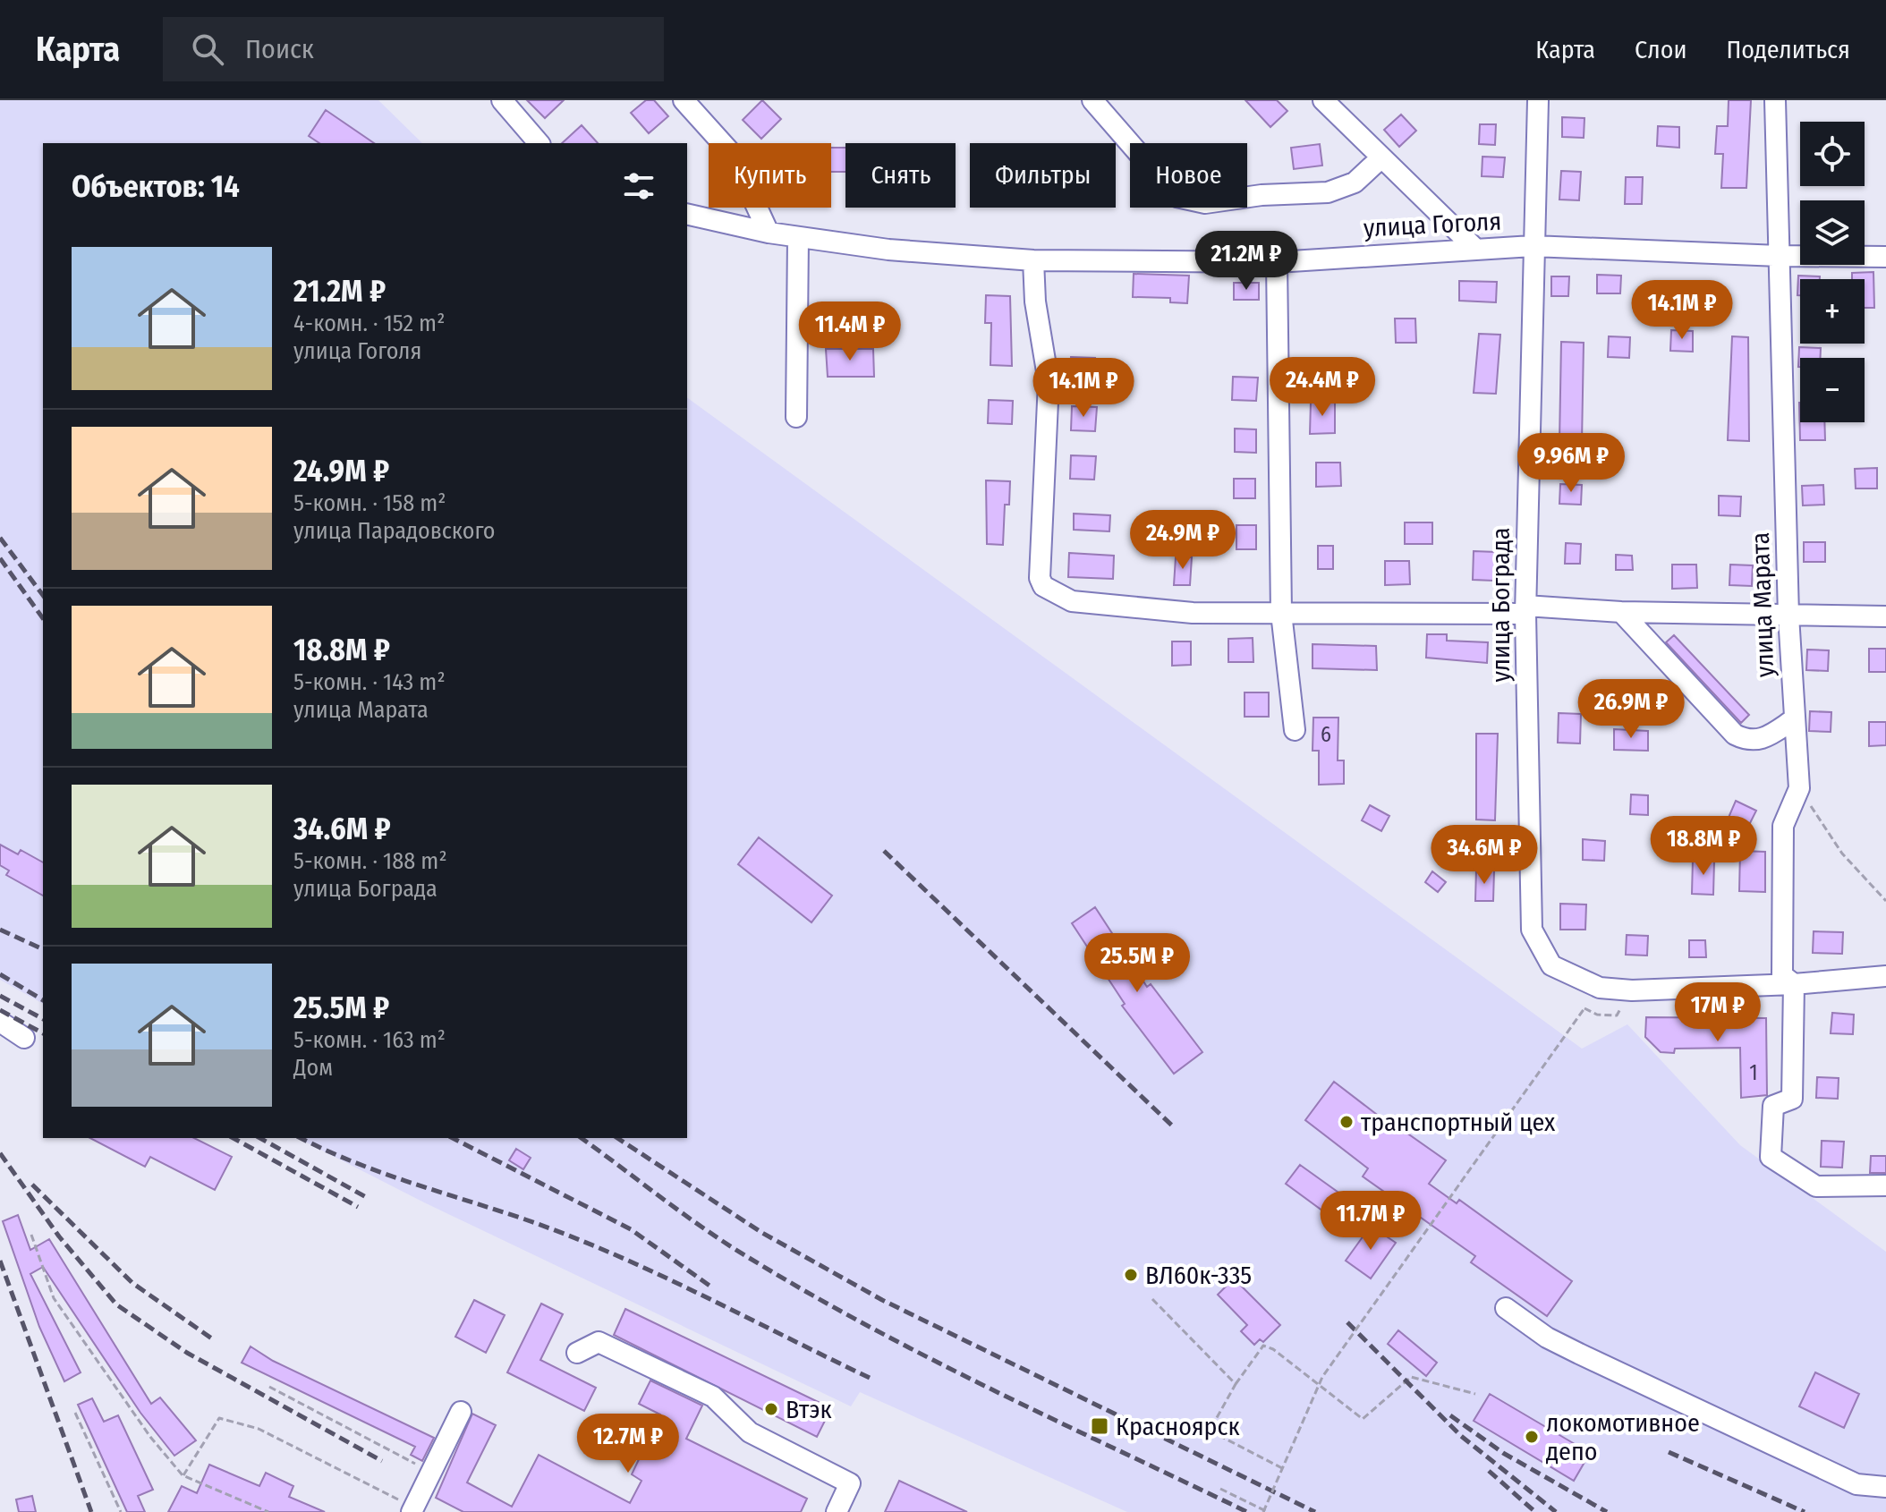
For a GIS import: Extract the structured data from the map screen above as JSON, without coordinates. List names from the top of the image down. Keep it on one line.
{"streets":{"street":["улица Гоголя","улица Бограда","улица Марата"]},"crossings":[["улица Гоголя","улица Бограда"],["улица Гоголя","улица Марата"],["улица Бограда","улица Марата"]],"places":{"other":["транспортный цех","ВЛ60к-335","Втэк","локомотивное депо"],"transit":["Красноярск"]},"house_numbers":["6","1"],"page":{"header":"Карта","search":"Поиск","nav":["Карта","Слои","Поделиться"],"map_buttons":["+","−"],"chip":["Купить","Снять","Фильтры","Новое"],"heading":"Объектов: 14","list":[{"name":"21.2M ₽","note":"4-комн. · 152 m² · улица Гоголя"},{"name":"24.9M ₽","note":"5-комн. · 158 m² · улица Парадовского"},{"name":"18.8M ₽","note":"5-комн. · 143 m² · улица Марата"},{"name":"34.6M ₽","note":"5-комн. · 188 m² · улица Бограда"},{"name":"25.5M ₽","note":"5-комн. · 163 m² · Дом"}],"price":["21.2M ₽","14.1M ₽","11.4M ₽","24.4M ₽","14.1M ₽","9.96M ₽","24.9M ₽","26.9M ₽","18.8M ₽","34.6M ₽","25.5M ₽","17M ₽","11.7M ₽","12.7M ₽"]}}
